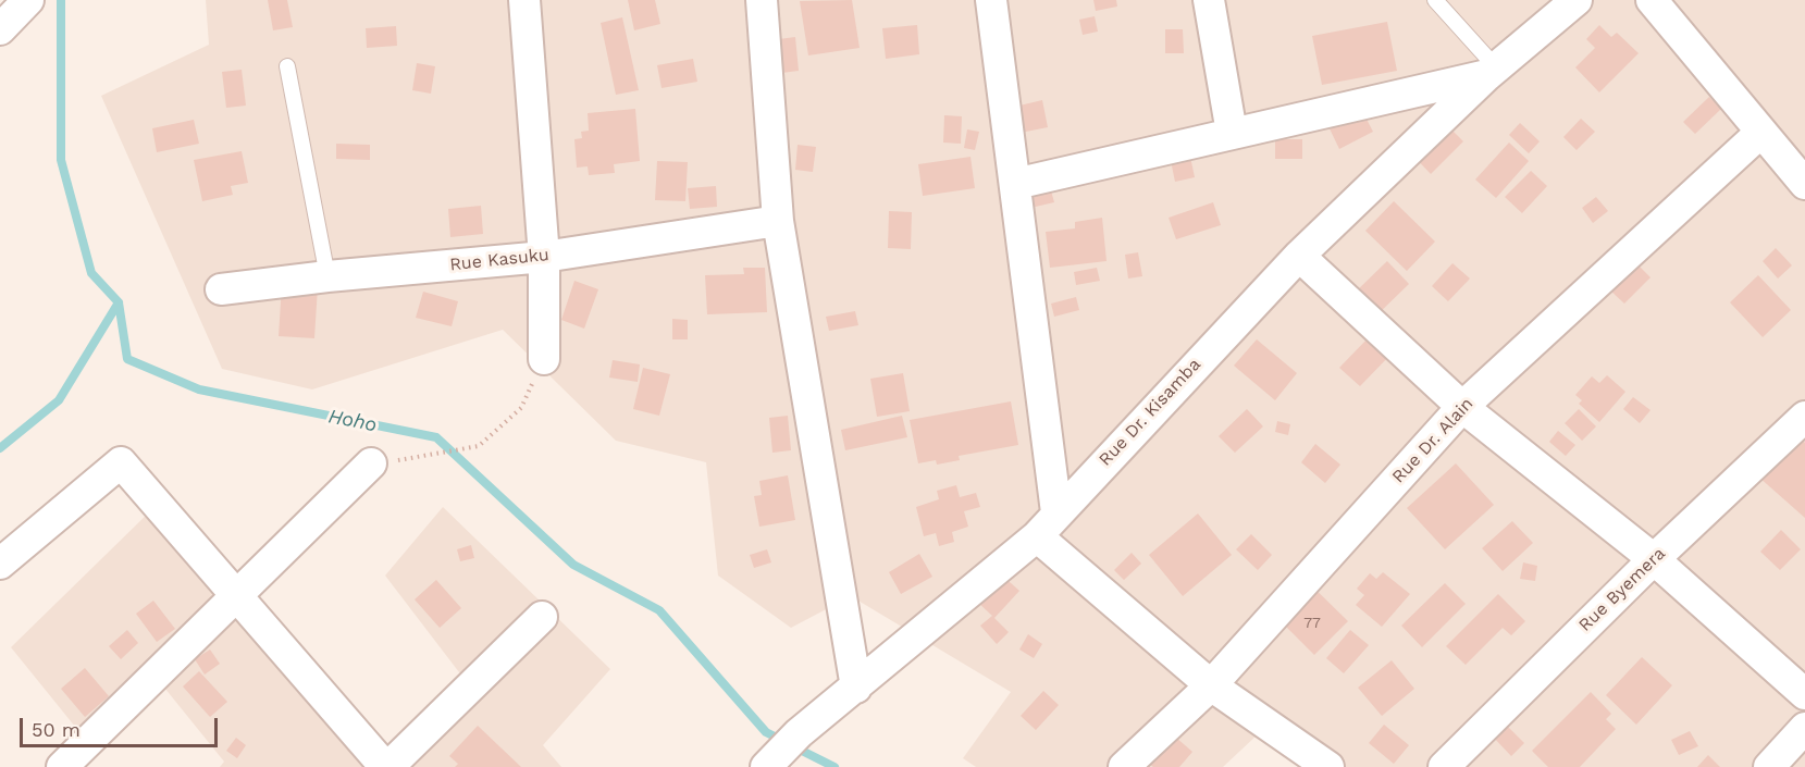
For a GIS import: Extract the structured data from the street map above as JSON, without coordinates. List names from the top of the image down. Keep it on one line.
{"streets":{"street":["Rue Kasuku","Rue Dr. Kisamba","Rue Dr. Alain","Rue Byemera"]},"water":["Hoho"],"house_numbers":["77"],"scale_bar":"50 m"}
